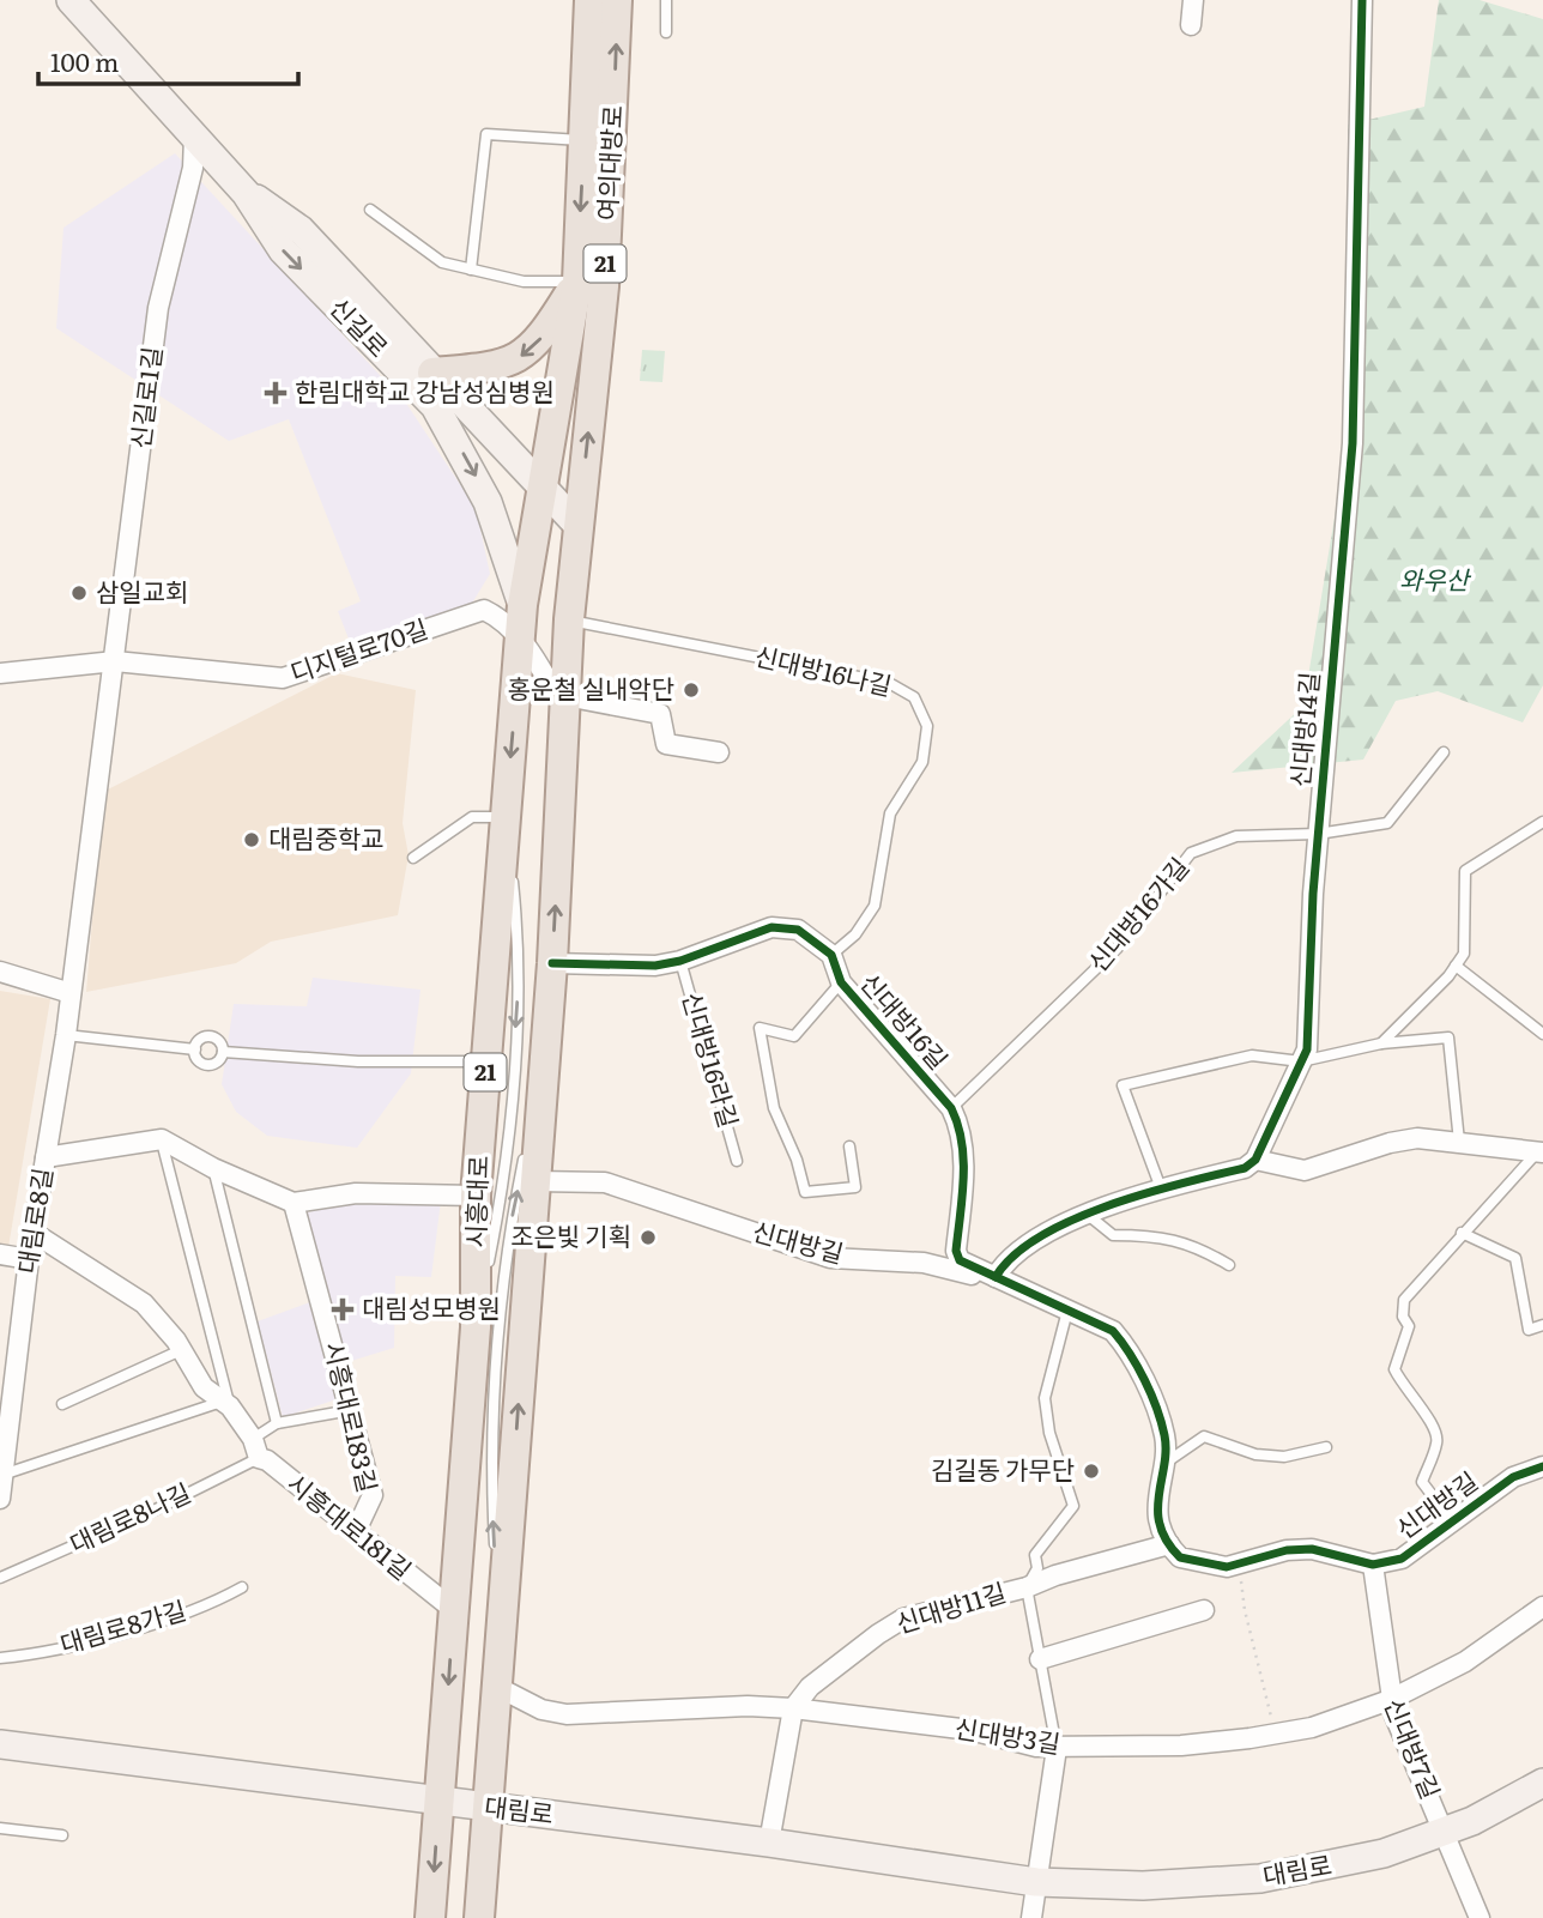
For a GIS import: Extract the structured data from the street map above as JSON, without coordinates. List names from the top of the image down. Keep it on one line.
{"streets":{"main road":["여의대방로","21","신길로","시흥대로","대림로"],"street":["신길로1길","디지털로70길","신대방14길","신대방16길","대림로8길","신대방길","시흥대로183길","시흥대로181길","신대방11길","신대방3길","신대방7길"],"lane":["신대방16나길","신대방16가길","신대방16라길","대림로8나길","대림로8가길"]},"crossings":[["여의대방로","신길로"],["여의대방로","시흥대로"],["신길로","신길로1길"],["신길로","시흥대로"],["신길로1길","디지털로70길"],["신길로1길","대림로8길"],["디지털로70길","시흥대로"],["디지털로70길","대림로8길"],["신대방16나길","신대방16길"],["신대방14길","신대방16가길"],["신대방16가길","신대방16길"],["신대방16길","신대방길"],["시흥대로","시흥대로181길"],["시흥대로","대림로"],["대림로8길","시흥대로181길"],["신대방길","신대방11길"],["신대방길","신대방7길"],["시흥대로183길","시흥대로181길"],["대림로8나길","시흥대로181길"],["신대방11길","신대방3길"],["신대방3길","신대방7길"],["신대방7길","대림로"]],"parks":["와우산"],"places":{"health":["한림대학교 강남성심병원","대림성모병원"],"other":["삼일교회","홍운철 실내악단","대림중학교","조은빛 기획","김길동 가무단"]},"scale_bar":"100 m"}
